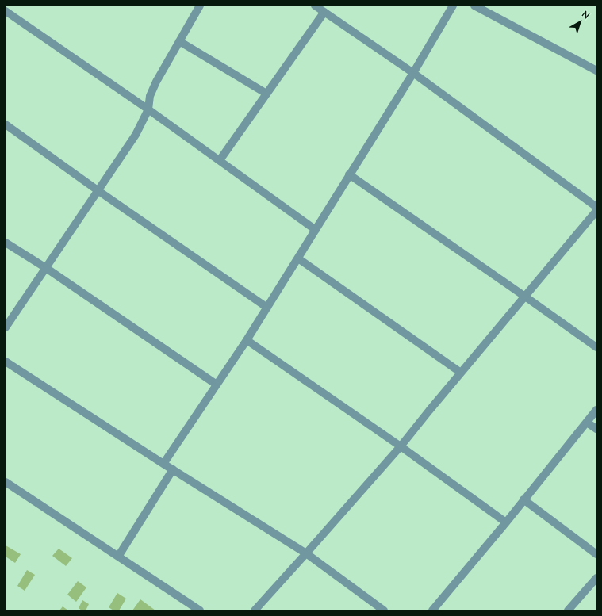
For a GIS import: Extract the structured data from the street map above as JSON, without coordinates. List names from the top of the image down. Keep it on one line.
{"north":"top right"}
